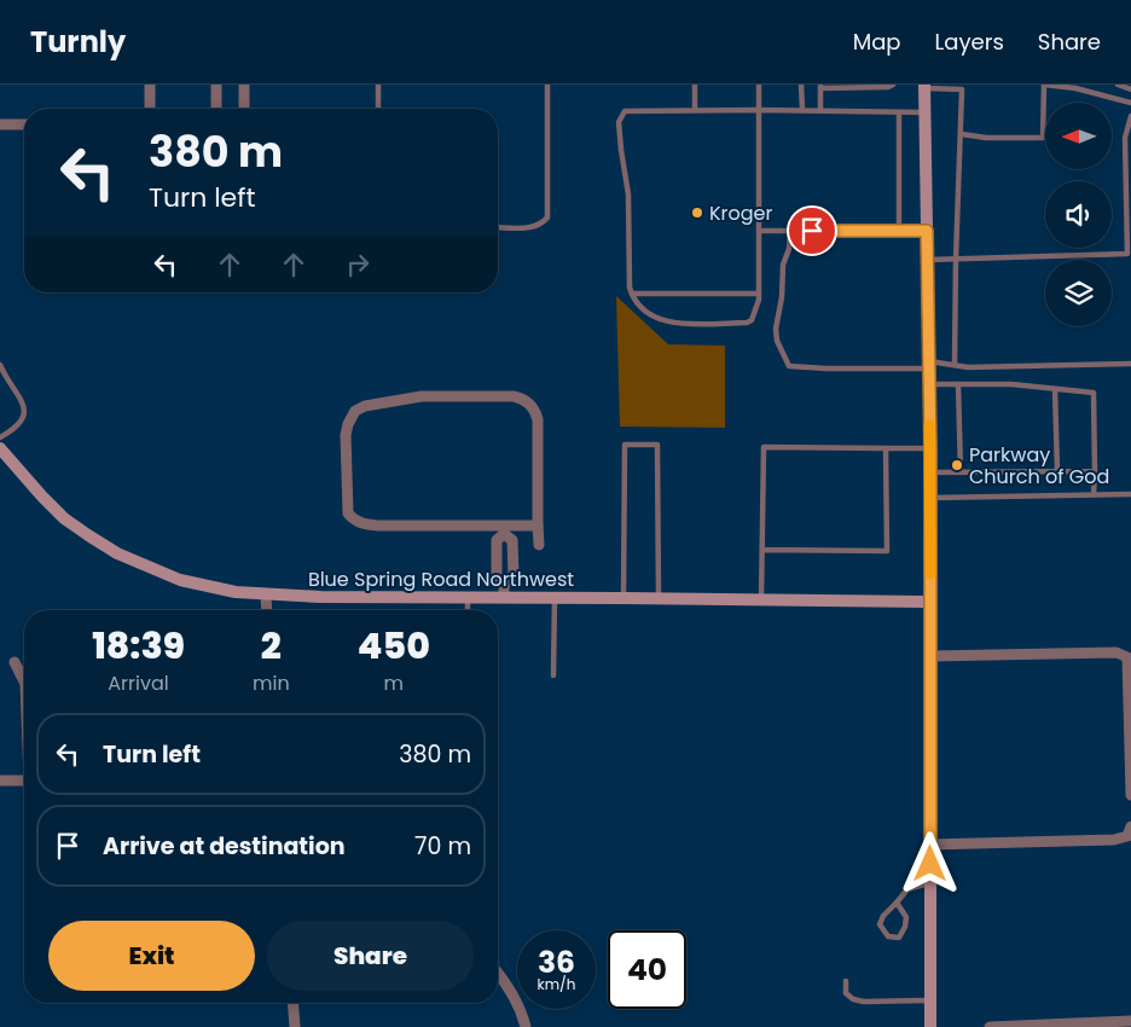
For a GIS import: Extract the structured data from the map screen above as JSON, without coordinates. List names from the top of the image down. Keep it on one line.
{"streets":{"street":["Blue Spring Road Northwest"]},"places":["Kroger","Parkway Church of God"],"north":"left","page":{"header":"Turnly","nav":["Map","Layers","Share"],"turn":["380 m","Turn left"],"eta":["18:39","Arrival","2","min","450","m"],"list":[{"name":"Turn left","value":"380 m"},{"name":"Arrive at destination","value":"70 m"}],"buttons":["Exit","Share"],"speed":"36 km/h","limit":"40"}}
